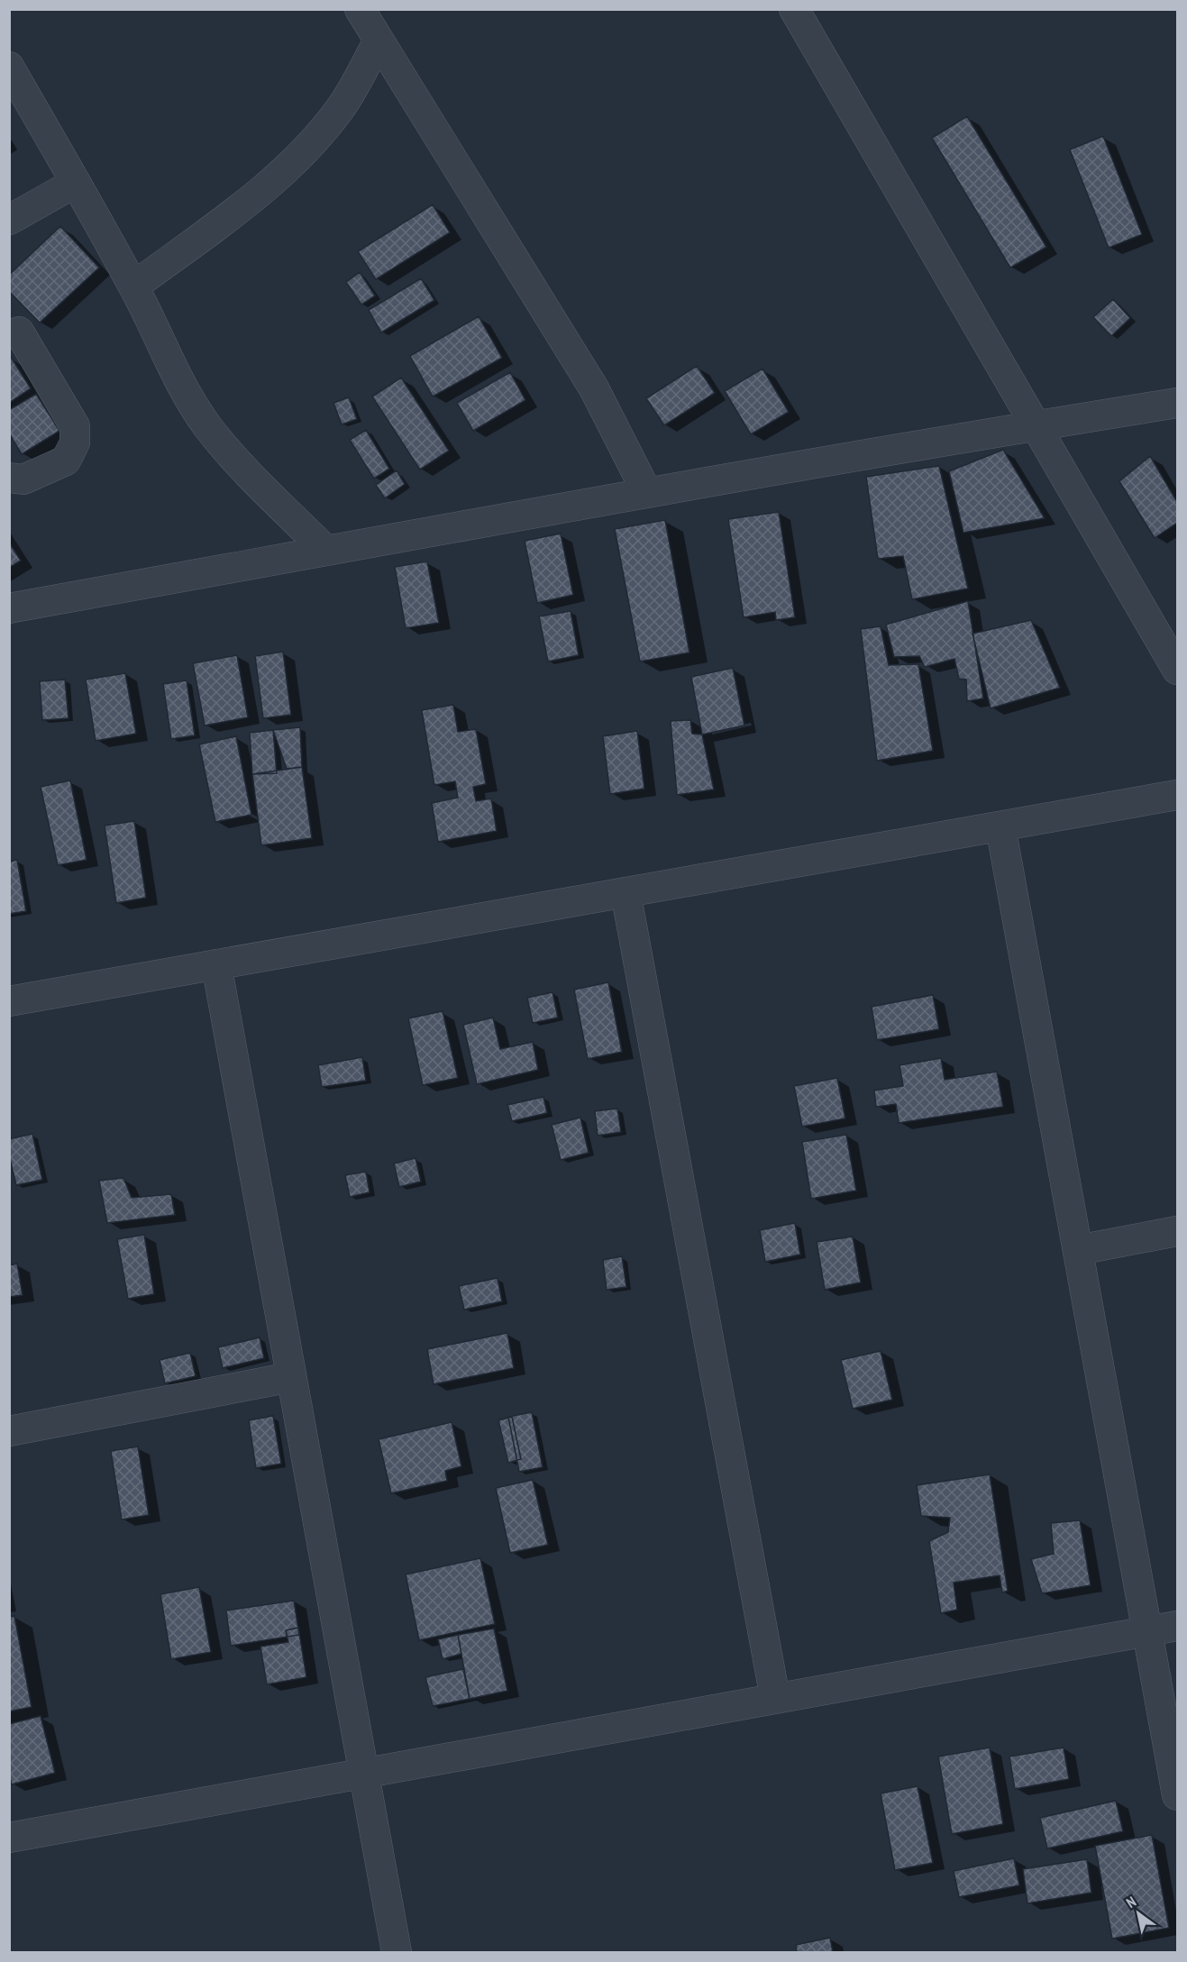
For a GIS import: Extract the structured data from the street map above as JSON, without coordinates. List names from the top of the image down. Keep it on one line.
{"north":"top left"}
